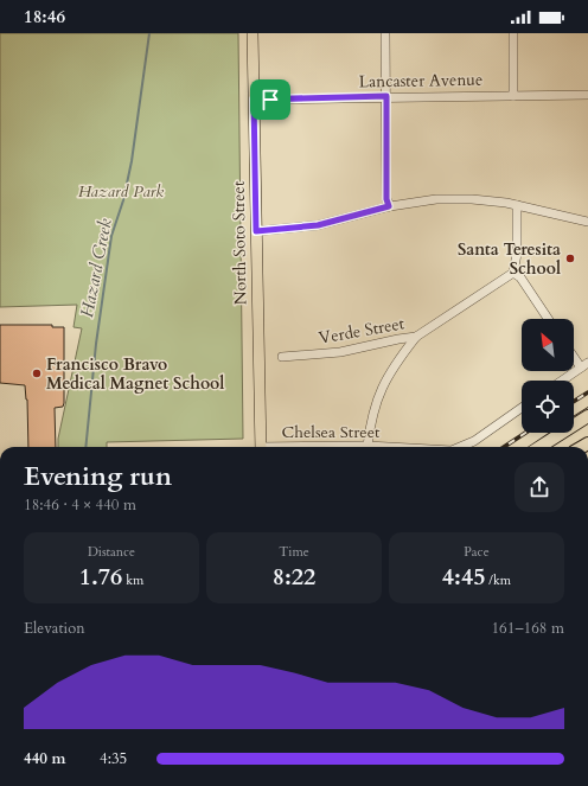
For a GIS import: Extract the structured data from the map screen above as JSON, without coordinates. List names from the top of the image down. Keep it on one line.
{"streets":{"main road":["North Soto Street"],"street":["Lancaster Avenue","Verde Street","Chelsea Street"]},"crossings":[["Lancaster Avenue","North Soto Street"]],"water":["Hazard Creek"],"parks":["Hazard Park"],"places":["Santa Teresita School","Francisco Bravo Medical Magnet School"],"north":"top left","page":{"status":"18:46","heading":["Evening run","18:46 · 4 × 440 m"],"stats":[["Distance","1.76 km"],["Time","8:22"],["Pace","4:45 /km"]],"chart":["Elevation","161–168 m"],"list":[{"name":"440 m","note":"4:35"}]}}
